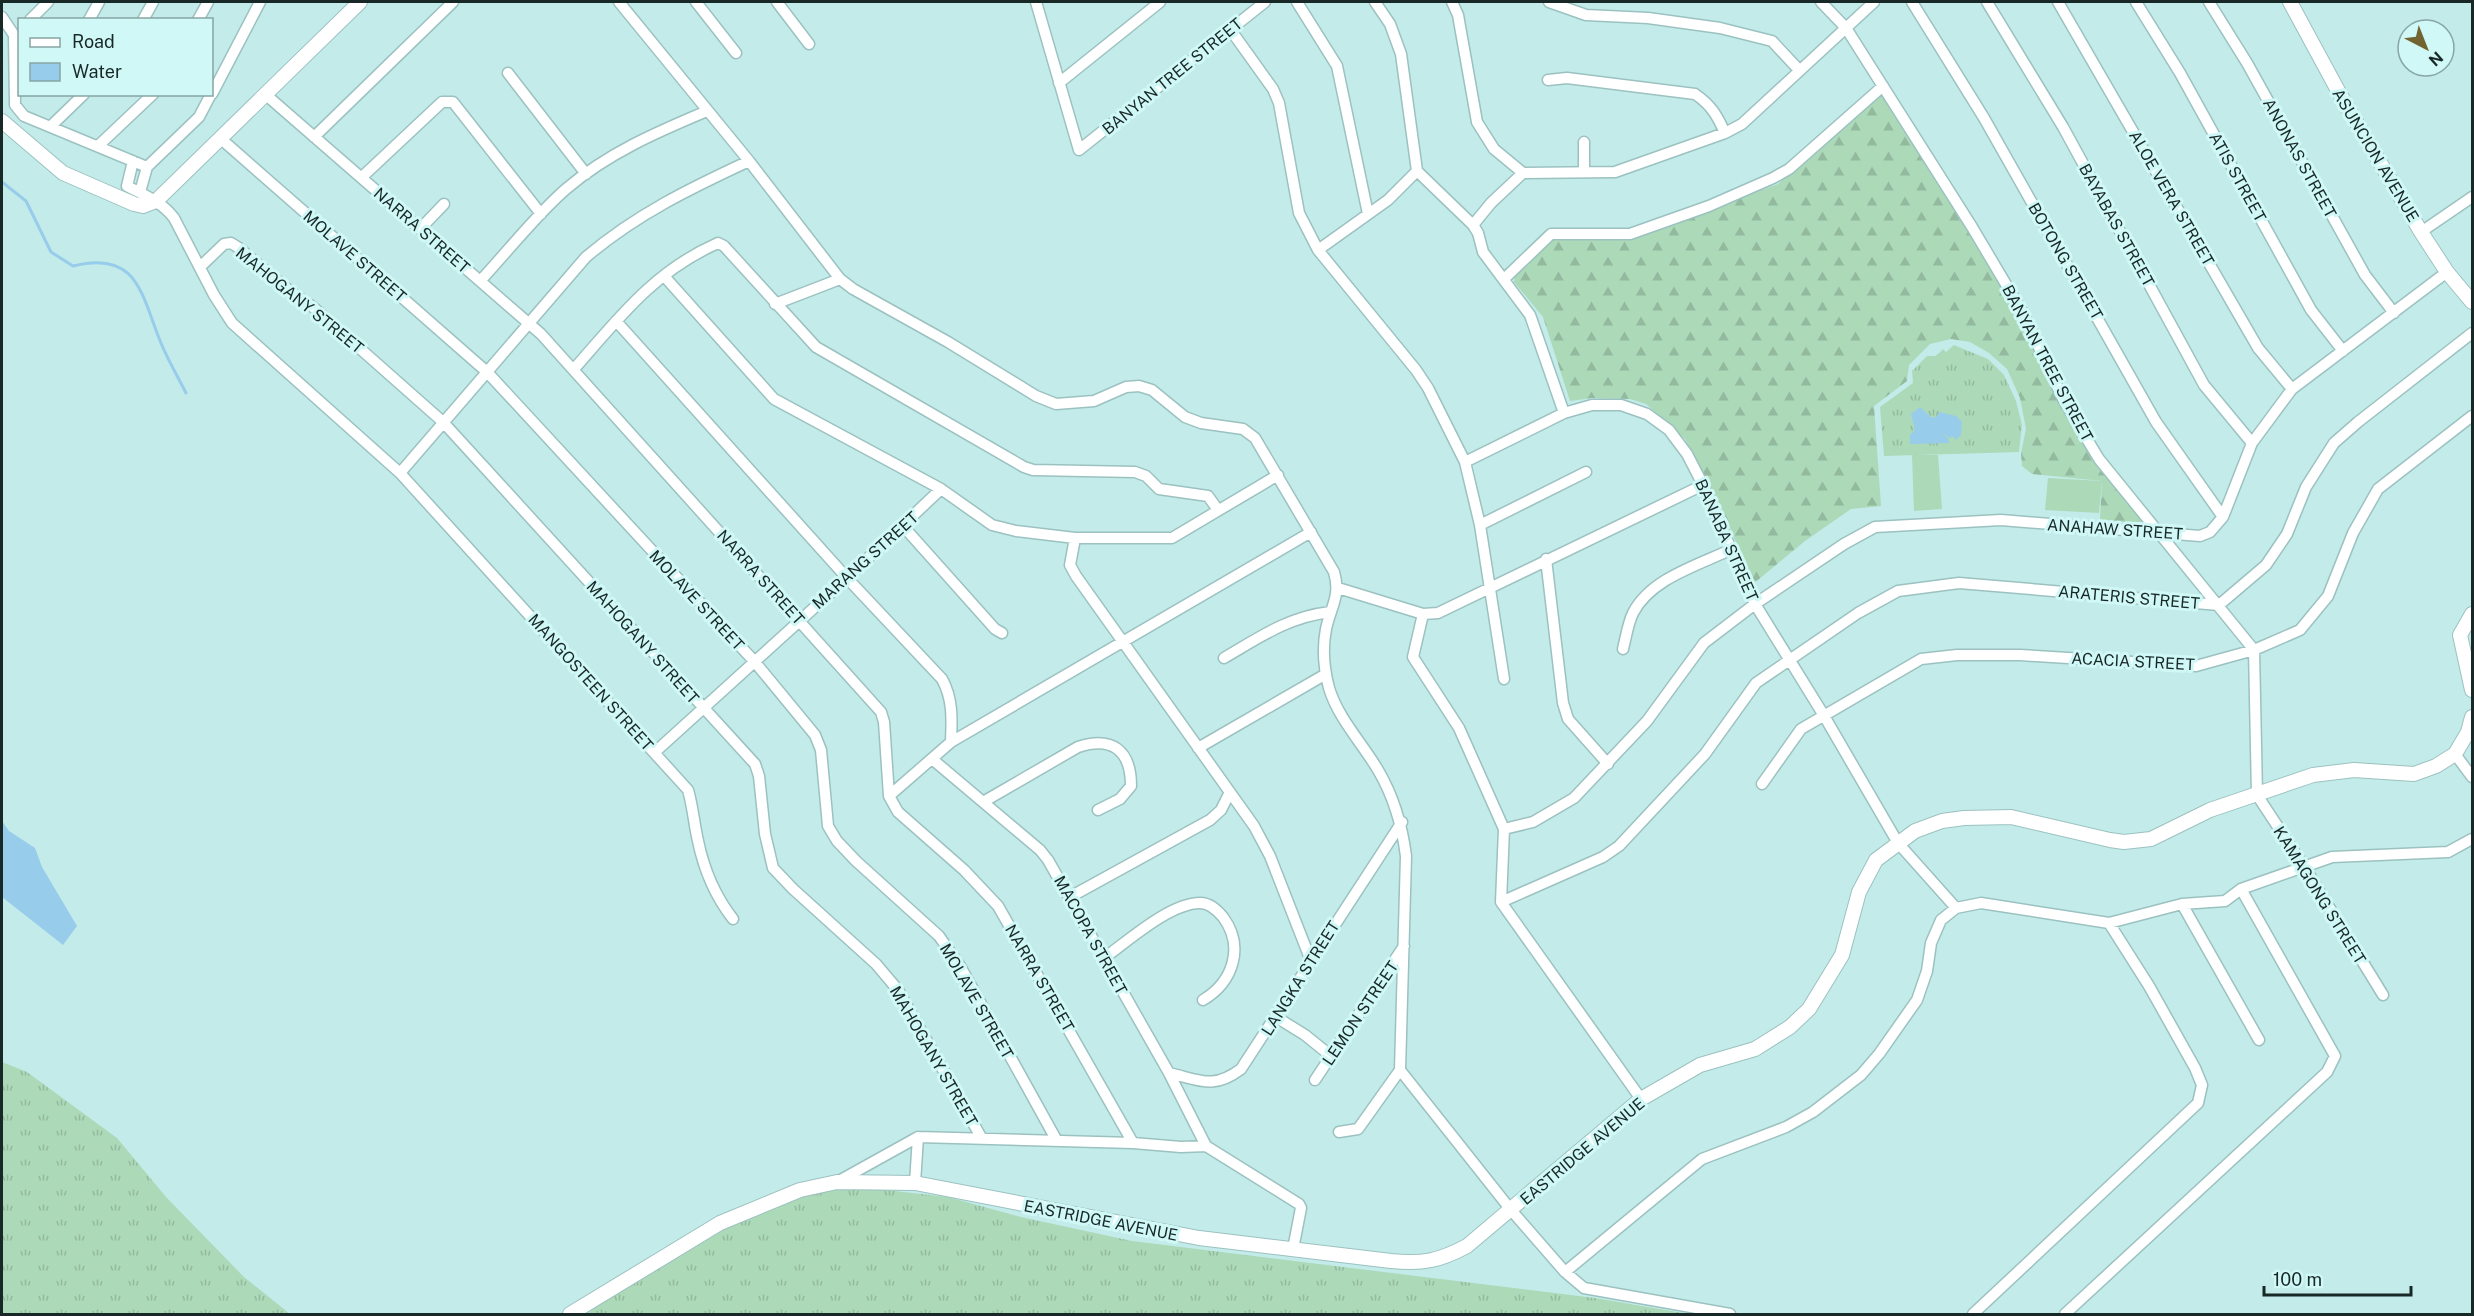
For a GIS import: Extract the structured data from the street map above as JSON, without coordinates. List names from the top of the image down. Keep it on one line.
{"streets":{"street":["BANYAN TREE STREET","ASUNCION AVENUE","ANONAS STREET","ATIS STREET","ALOE VERA STREET","BAYABAS STREET","NARRA STREET","MOLAVE STREET","BOTONG STREET","MAHOGANY STREET","ANAHAW STREET","BANABA STREET","MARANG STREET","ARATERIS STREET","ACACIA STREET","MANGOSTEEN STREET","KAMAGONG STREET","MACOPA STREET","LANGKA STREET","LEMON STREET","EASTRIDGE AVENUE"]},"crossings":[["BANYAN TREE STREET","ANAHAW STREET"],["BANYAN TREE STREET","ARATERIS STREET"],["BANYAN TREE STREET","ACACIA STREET"],["ASUNCION AVENUE","ANAHAW STREET"],["ANONAS STREET","ANAHAW STREET"],["ATIS STREET","ANAHAW STREET"],["ALOE VERA STREET","ANAHAW STREET"],["BAYABAS STREET","ANAHAW STREET"],["NARRA STREET","MARANG STREET"],["MOLAVE STREET","MARANG STREET"],["BOTONG STREET","ANAHAW STREET"],["MAHOGANY STREET","MARANG STREET"],["MAHOGANY STREET","MANGOSTEEN STREET"],["ANAHAW STREET","BANABA STREET"],["BANABA STREET","ARATERIS STREET"],["BANABA STREET","ACACIA STREET"],["BANABA STREET","EASTRIDGE AVENUE"],["MARANG STREET","MANGOSTEEN STREET"],["KAMAGONG STREET","EASTRIDGE AVENUE"],["MACOPA STREET","LANGKA STREET"]],"legend":["Road","Water"],"scale_bar":"100 m","north":"bottom right"}
